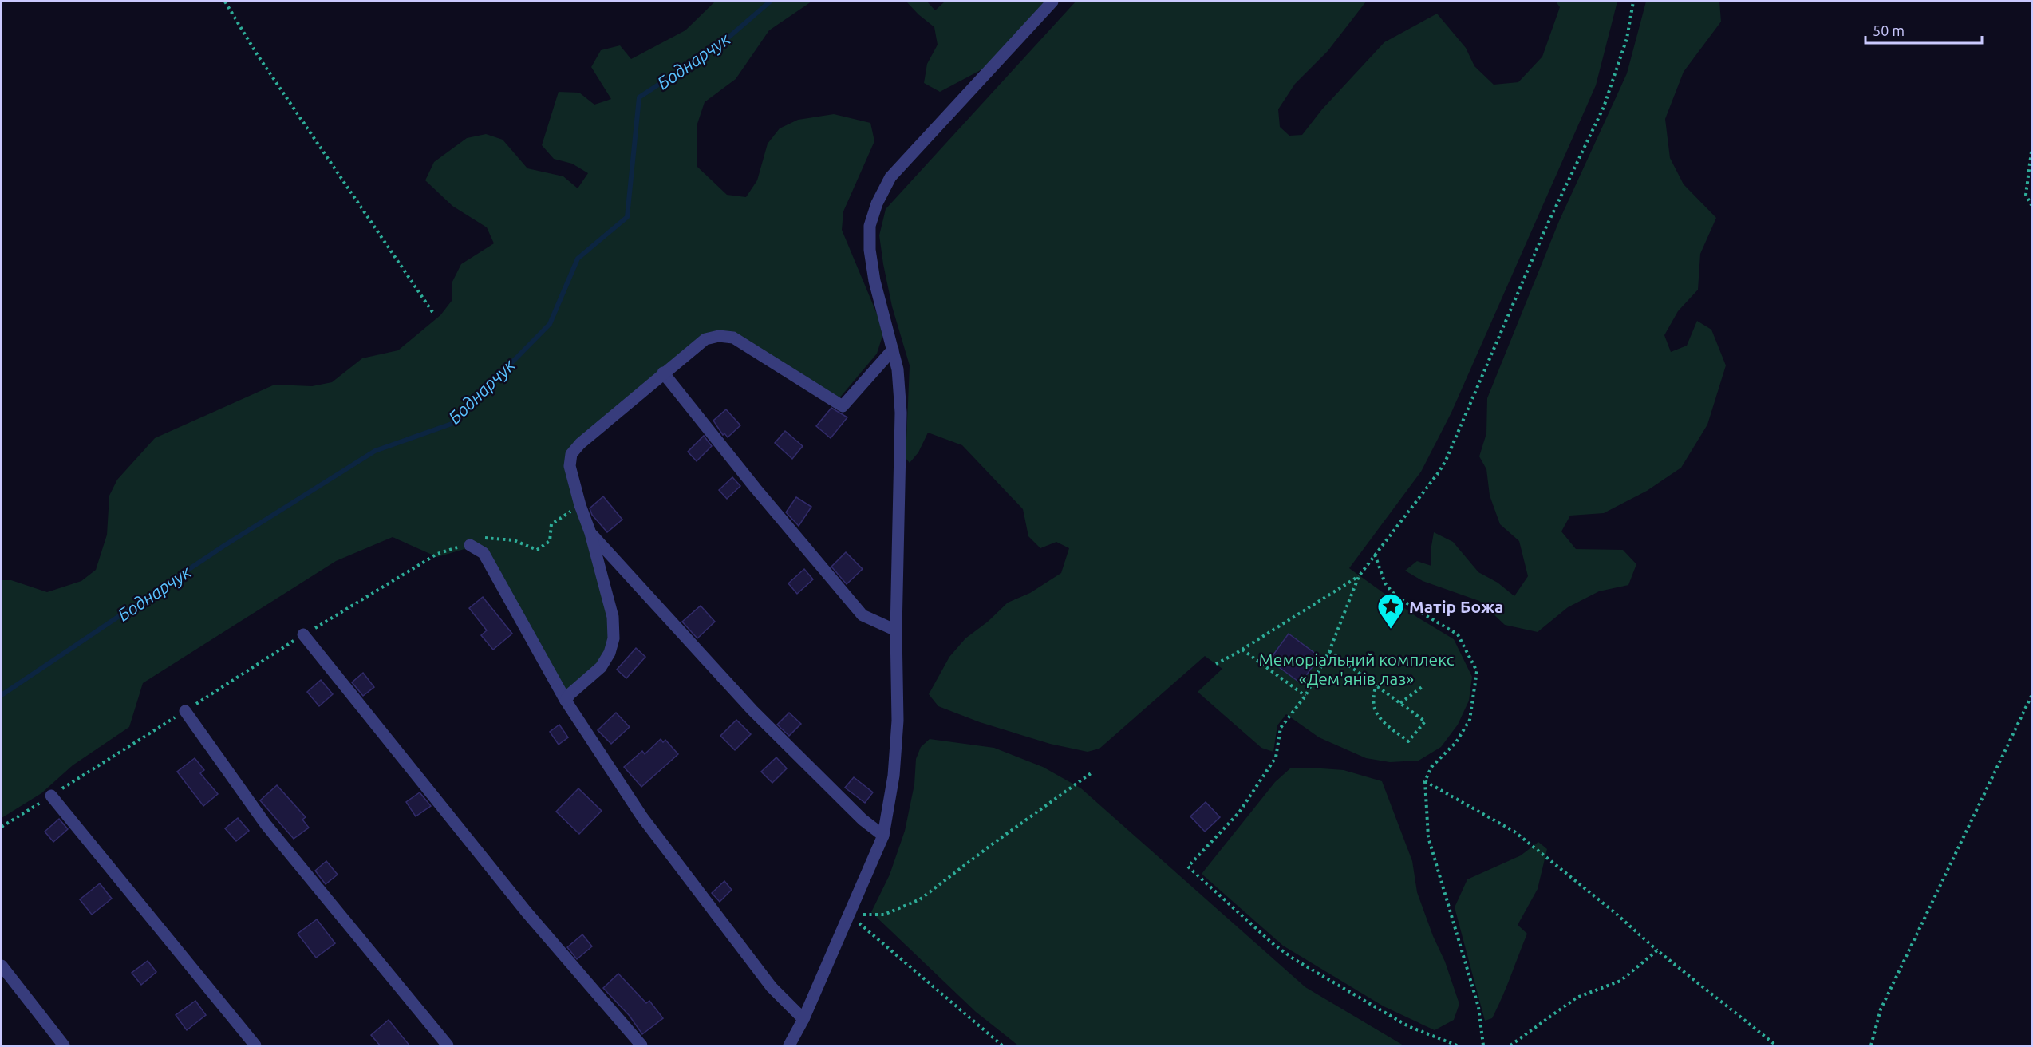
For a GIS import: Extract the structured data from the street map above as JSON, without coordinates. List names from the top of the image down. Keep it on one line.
{"water":["Боднарчук"],"parks":["Меморіальний комплекс «Дем'янів лаз»"],"places":{"place":["Матір Божа"]},"scale_bar":"50 m"}
